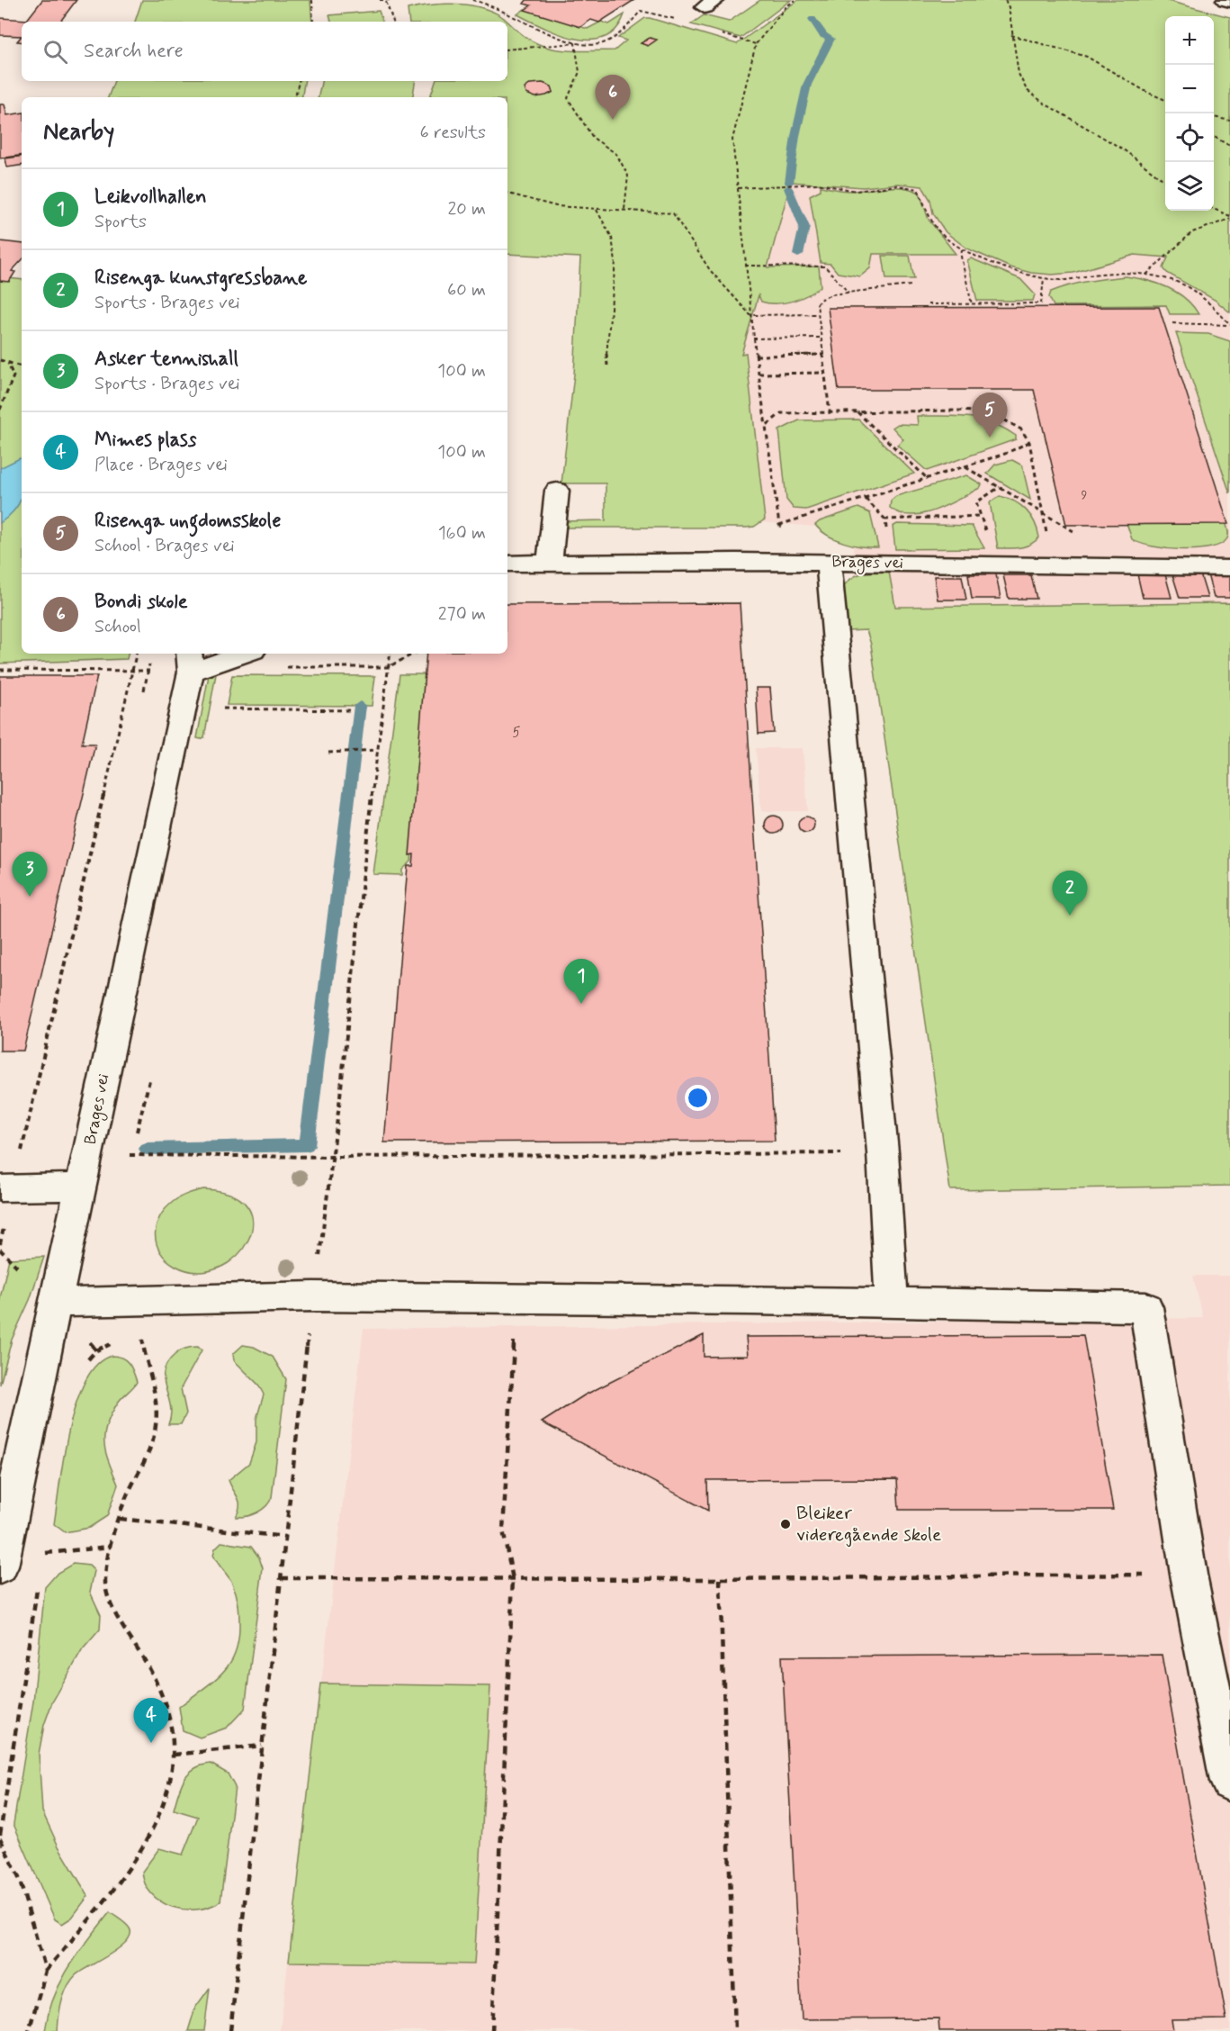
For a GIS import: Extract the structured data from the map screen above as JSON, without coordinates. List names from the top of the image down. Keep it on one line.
{"streets":{"street":["Brages vei"]},"places":["Bleiker videregående skole"],"house_numbers":["9","5"],"page":{"map_buttons":["+","−"],"search":"Search here","pins":["6","5","3","2","1","4"],"heading":["Nearby","6 results"],"list":[{"mark":"1","name":"Leikvollhallen","note":"Sports","value":"20 m"},{"mark":"2","name":"Risenga kunstgressbane","note":"Sports · Brages vei","value":"60 m"},{"mark":"3","name":"Asker tennishall","note":"Sports · Brages vei","value":"100 m"},{"mark":"4","name":"Mimes plass","note":"Place · Brages vei","value":"100 m"},{"mark":"5","name":"Risenga ungdomsskole","note":"School · Brages vei","value":"160 m"},{"mark":"6","name":"Bondi skole","note":"School","value":"270 m"}]}}
